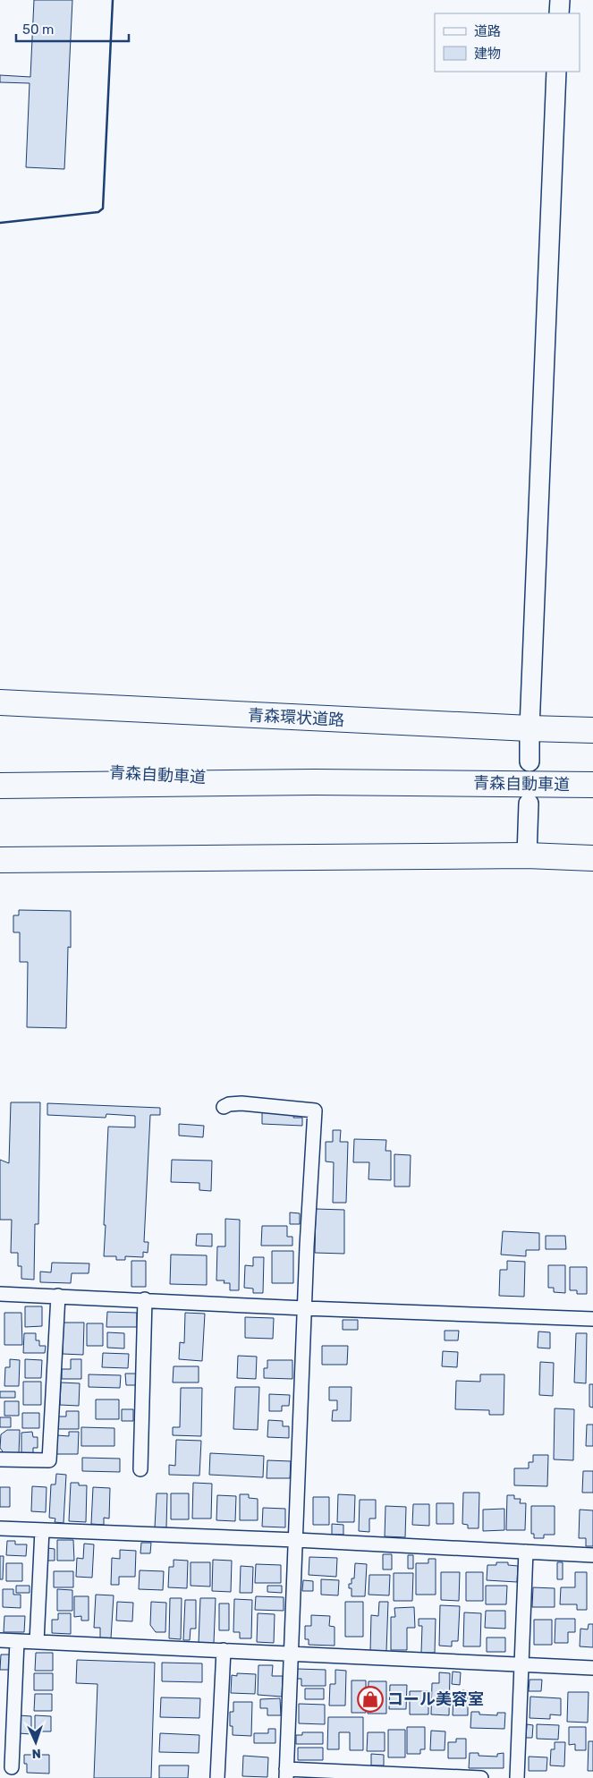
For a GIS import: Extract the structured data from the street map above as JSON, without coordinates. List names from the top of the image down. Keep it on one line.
{"streets":{"highway":["青森環状道路","青森自動車道"]},"places":{"shop":["コール美容室"]},"legend":["道路","建物"],"scale_bar":"50 m","north":"bottom"}
